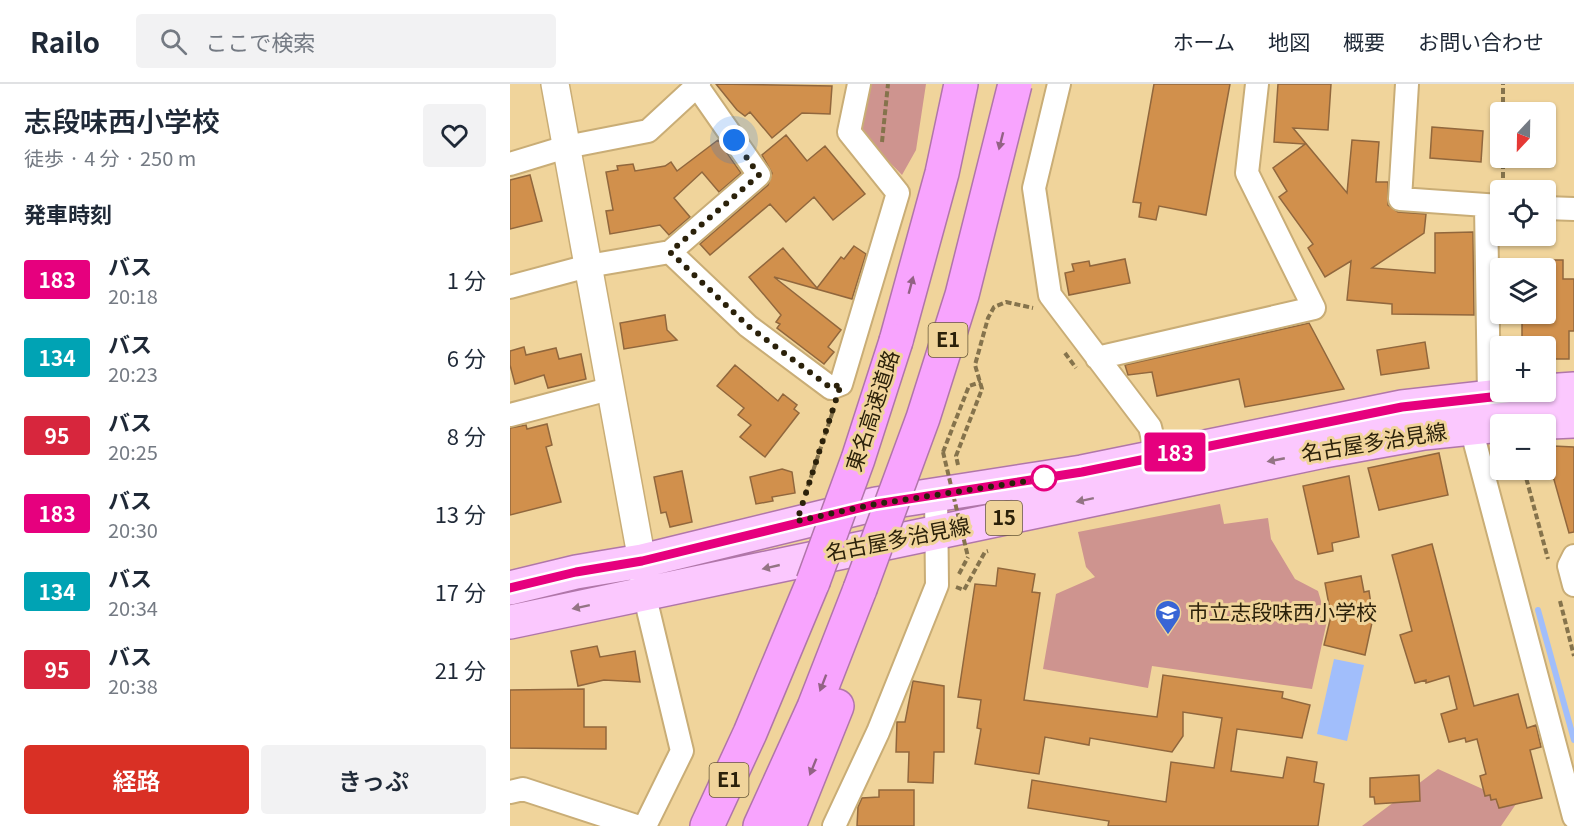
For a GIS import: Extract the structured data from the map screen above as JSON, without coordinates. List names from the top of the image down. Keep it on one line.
{"streets":{"highway":["E1","東名高速道路"],"main road":["名古屋多治見線","15"]},"places":{"school or university":["市立志段味西小学校"]},"lines":["bus line 183"],"north":"bottom","page":{"header":"Railo","search":"ここで検索","nav":["ホーム","地図","概要","お問い合わせ"],"heading":[["志段味西小学校","徒歩 · 4 分 · 250 m"],"発車時刻"],"on_map":"183","map_buttons":["+","−"],"list":[{"mark":"183","name":"バス","note":"20:18","value":"1 分"},{"mark":"134","name":"バス","note":"20:23","value":"6 分"},{"mark":"95","name":"バス","note":"20:25","value":"8 分"},{"mark":"183","name":"バス","note":"20:30","value":"13 分"},{"mark":"134","name":"バス","note":"20:34","value":"17 分"},{"mark":"95","name":"バス","note":"20:38","value":"21 分"}],"buttons":["経路","きっぷ"]}}
